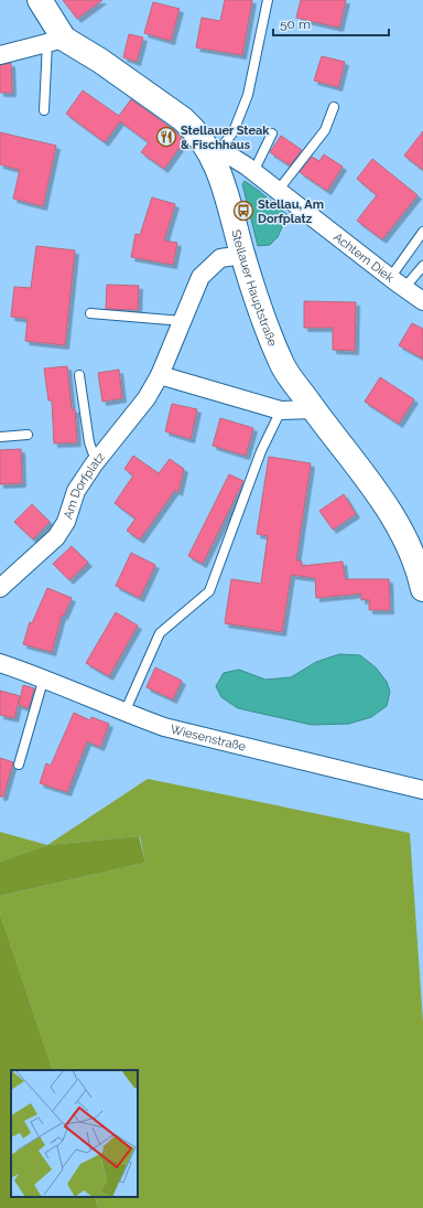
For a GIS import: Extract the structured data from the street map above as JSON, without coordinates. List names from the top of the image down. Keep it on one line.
{"streets":{"street":["Achtern Diek","Stellauer Hauptstraße","Am Dorfplatz","Wiesenstraße"]},"crossings":[["Achtern Diek","Stellauer Hauptstraße"],["Stellauer Hauptstraße","Am Dorfplatz"]],"places":{"restaurant":["Stellauer Steak & Fischhaus"],"bus stop":["Stellau, Am Dorfplatz"]},"scale_bar":"50 m"}
